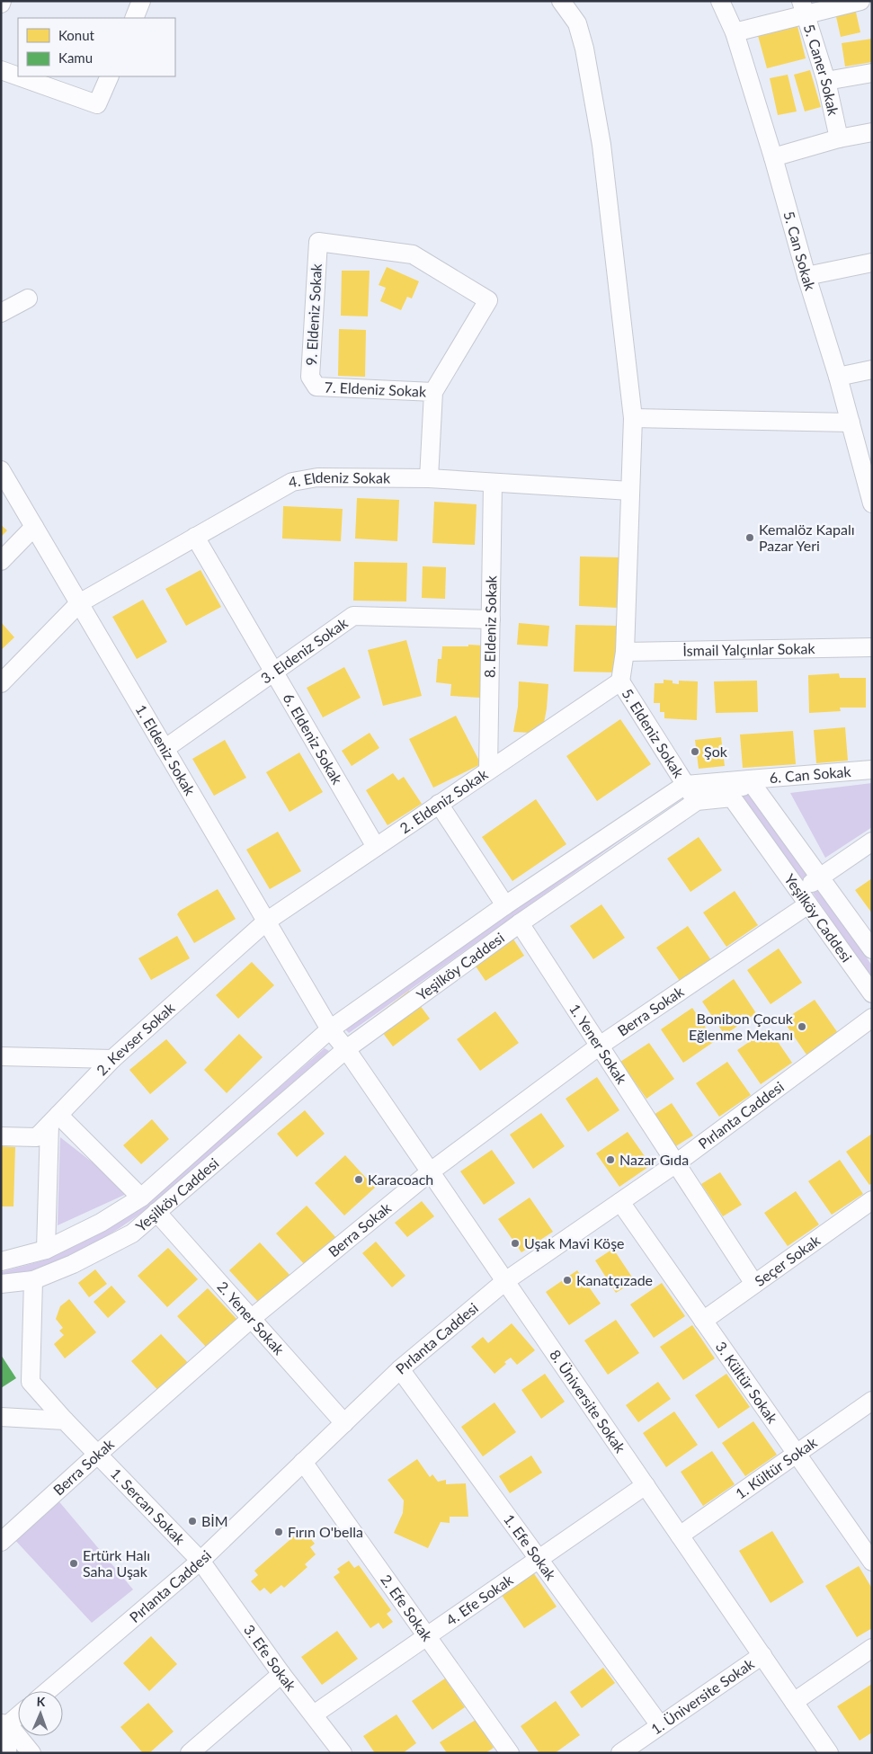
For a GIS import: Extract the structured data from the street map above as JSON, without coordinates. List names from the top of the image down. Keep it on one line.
{"streets":{"street":["5. Caner Sokak","5. Can Sokak","9. Eldeniz Sokak","7. Eldeniz Sokak","4. Eldeniz Sokak","8. Eldeniz Sokak","İsmail Yalçınlar Sokak","3. Eldeniz Sokak","5. Eldeniz Sokak","6. Eldeniz Sokak","1. Eldeniz Sokak","6. Can Sokak","2. Eldeniz Sokak","Yeşilköy Caddesi","Berra Sokak","2. Kevser Sokak","1. Yener Sokak","Pırlanta Caddesi","Seçer Sokak","2. Yener Sokak","3. Kültür Sokak","8. Üniversite Sokak","1. Kültür Sokak","1. Sercan Sokak","1. Efe Sokak","4. Efe Sokak","2. Efe Sokak","3. Efe Sokak","1. Üniversite Sokak"]},"crossings":[["9. Eldeniz Sokak","7. Eldeniz Sokak"],["4. Eldeniz Sokak","8. Eldeniz Sokak"],["4. Eldeniz Sokak","6. Eldeniz Sokak"],["4. Eldeniz Sokak","1. Eldeniz Sokak"],["8. Eldeniz Sokak","3. Eldeniz Sokak"],["8. Eldeniz Sokak","2. Eldeniz Sokak"],["3. Eldeniz Sokak","6. Eldeniz Sokak"],["3. Eldeniz Sokak","1. Eldeniz Sokak"],["5. Eldeniz Sokak","2. Eldeniz Sokak"],["5. Eldeniz Sokak","Yeşilköy Caddesi"],["6. Eldeniz Sokak","2. Eldeniz Sokak"],["1. Eldeniz Sokak","2. Eldeniz Sokak"],["1. Eldeniz Sokak","Yeşilköy Caddesi"],["1. Eldeniz Sokak","2. Kevser Sokak"],["1. Eldeniz Sokak","8. Üniversite Sokak"],["6. Can Sokak","Yeşilköy Caddesi"],["2. Eldeniz Sokak","2. Kevser Sokak"],["Yeşilköy Caddesi","Berra Sokak"],["Yeşilköy Caddesi","1. Yener Sokak"],["Yeşilköy Caddesi","2. Yener Sokak"],["Yeşilköy Caddesi","8. Üniversite Sokak"],["Yeşilköy Caddesi","1. Sercan Sokak"],["Berra Sokak","1. Yener Sokak"],["Berra Sokak","2. Yener Sokak"],["Berra Sokak","8. Üniversite Sokak"],["Berra Sokak","1. Sercan Sokak"],["1. Yener Sokak","Pırlanta Caddesi"],["1. Yener Sokak","Seçer Sokak"],["Pırlanta Caddesi","2. Yener Sokak"],["Pırlanta Caddesi","3. Kültür Sokak"],["Pırlanta Caddesi","8. Üniversite Sokak"],["Pırlanta Caddesi","1. Sercan Sokak"],["Pırlanta Caddesi","1. Efe Sokak"],["Pırlanta Caddesi","2. Efe Sokak"],["Pırlanta Caddesi","3. Efe Sokak"],["Seçer Sokak","3. Kültür Sokak"],["3. Kültür Sokak","1. Kültür Sokak"],["8. Üniversite Sokak","1. Kültür Sokak"],["8. Üniversite Sokak","4. Efe Sokak"],["8. Üniversite Sokak","1. Üniversite Sokak"],["1. Sercan Sokak","3. Efe Sokak"],["1. Efe Sokak","4. Efe Sokak"],["1. Efe Sokak","1. Üniversite Sokak"],["4. Efe Sokak","2. Efe Sokak"],["4. Efe Sokak","3. Efe Sokak"]],"places":["Kemalöz Kapalı Pazar Yeri","Şok","Bonibon Çocuk Eğlenme Mekanı","Nazar Gıda","Karacoach","Uşak Mavi Köşe","Kanatçızade","BİM","Fırın O'bella","Ertürk Halı Saha Uşak"],"legend":["Konut","Kamu"],"north":"top"}
